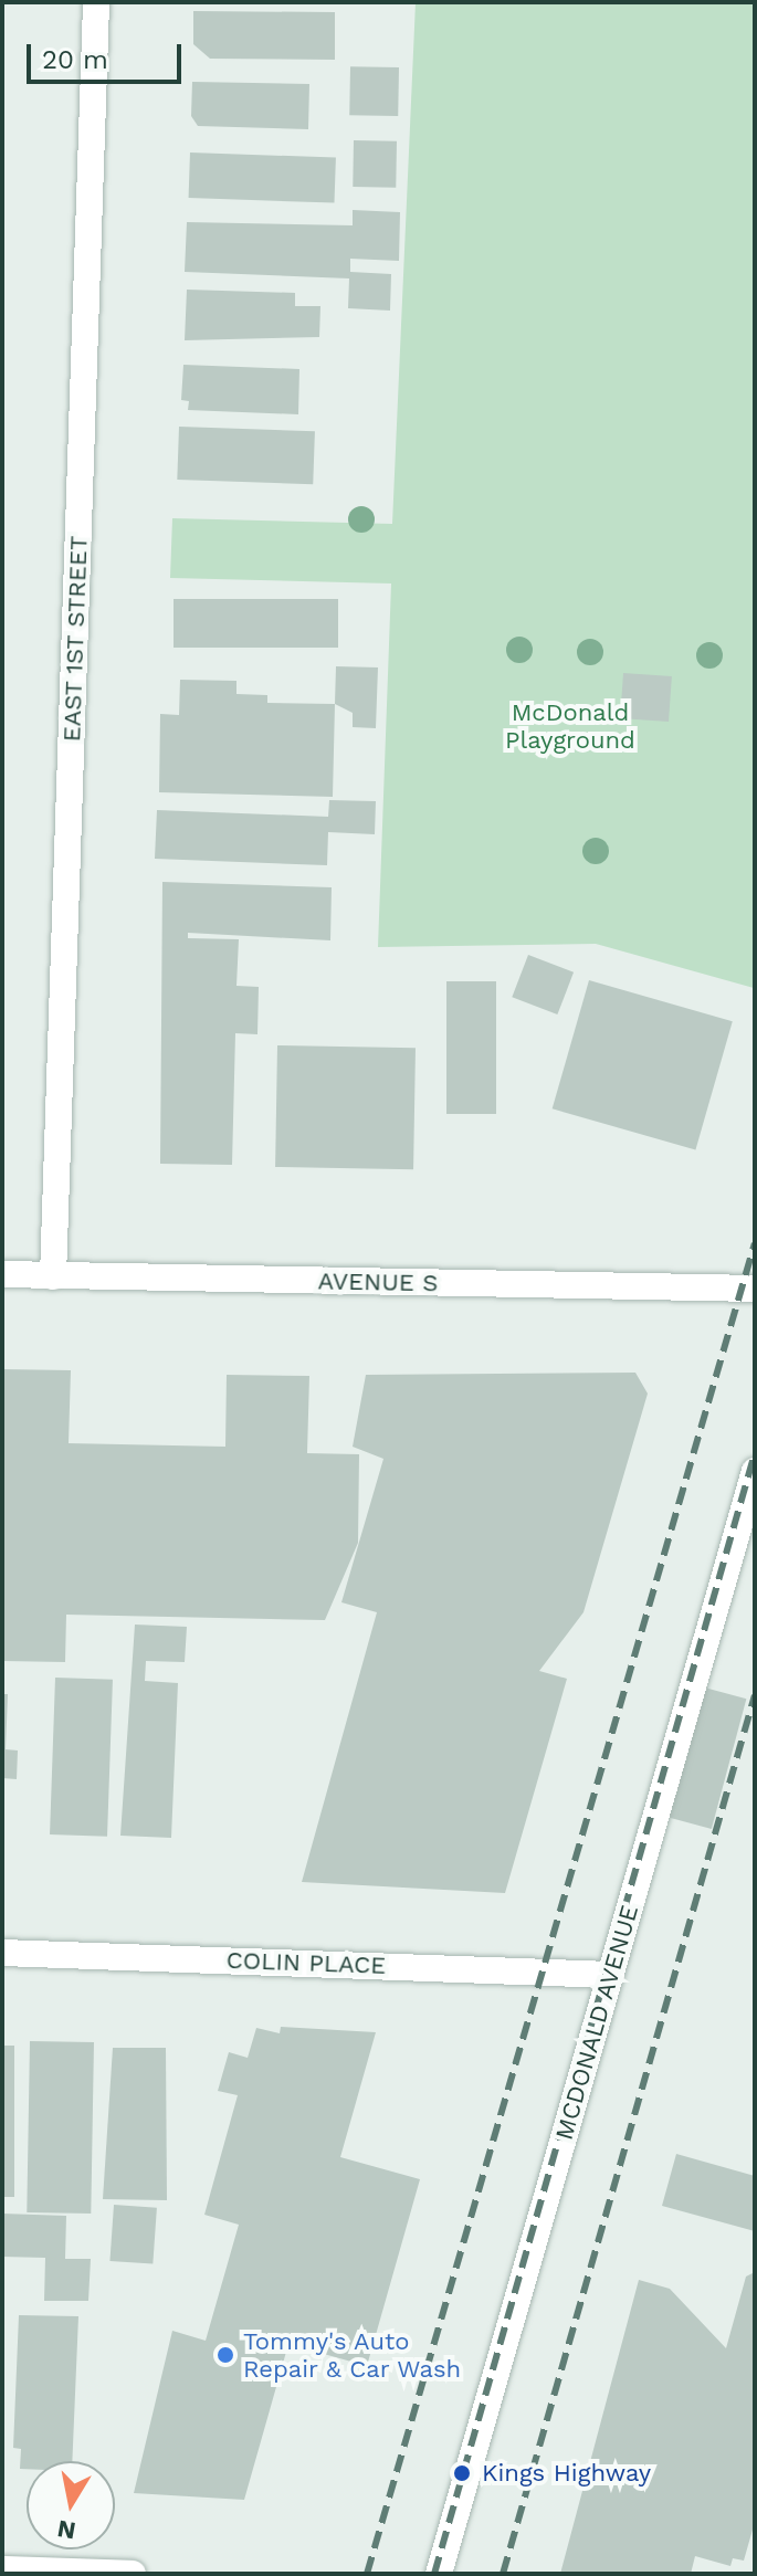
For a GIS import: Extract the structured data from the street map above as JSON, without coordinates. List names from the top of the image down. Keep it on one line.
{"streets":{"street":["EAST 1ST STREET","AVENUE S","COLIN PLACE","MCDONALD AVENUE"]},"crossings":[["EAST 1ST STREET","AVENUE S"],["COLIN PLACE","MCDONALD AVENUE"]],"parks":["McDonald Playground"],"places":["Tommy's Auto Repair & Car Wash","Kings Highway"],"scale_bar":"20 m","north":"bottom"}
